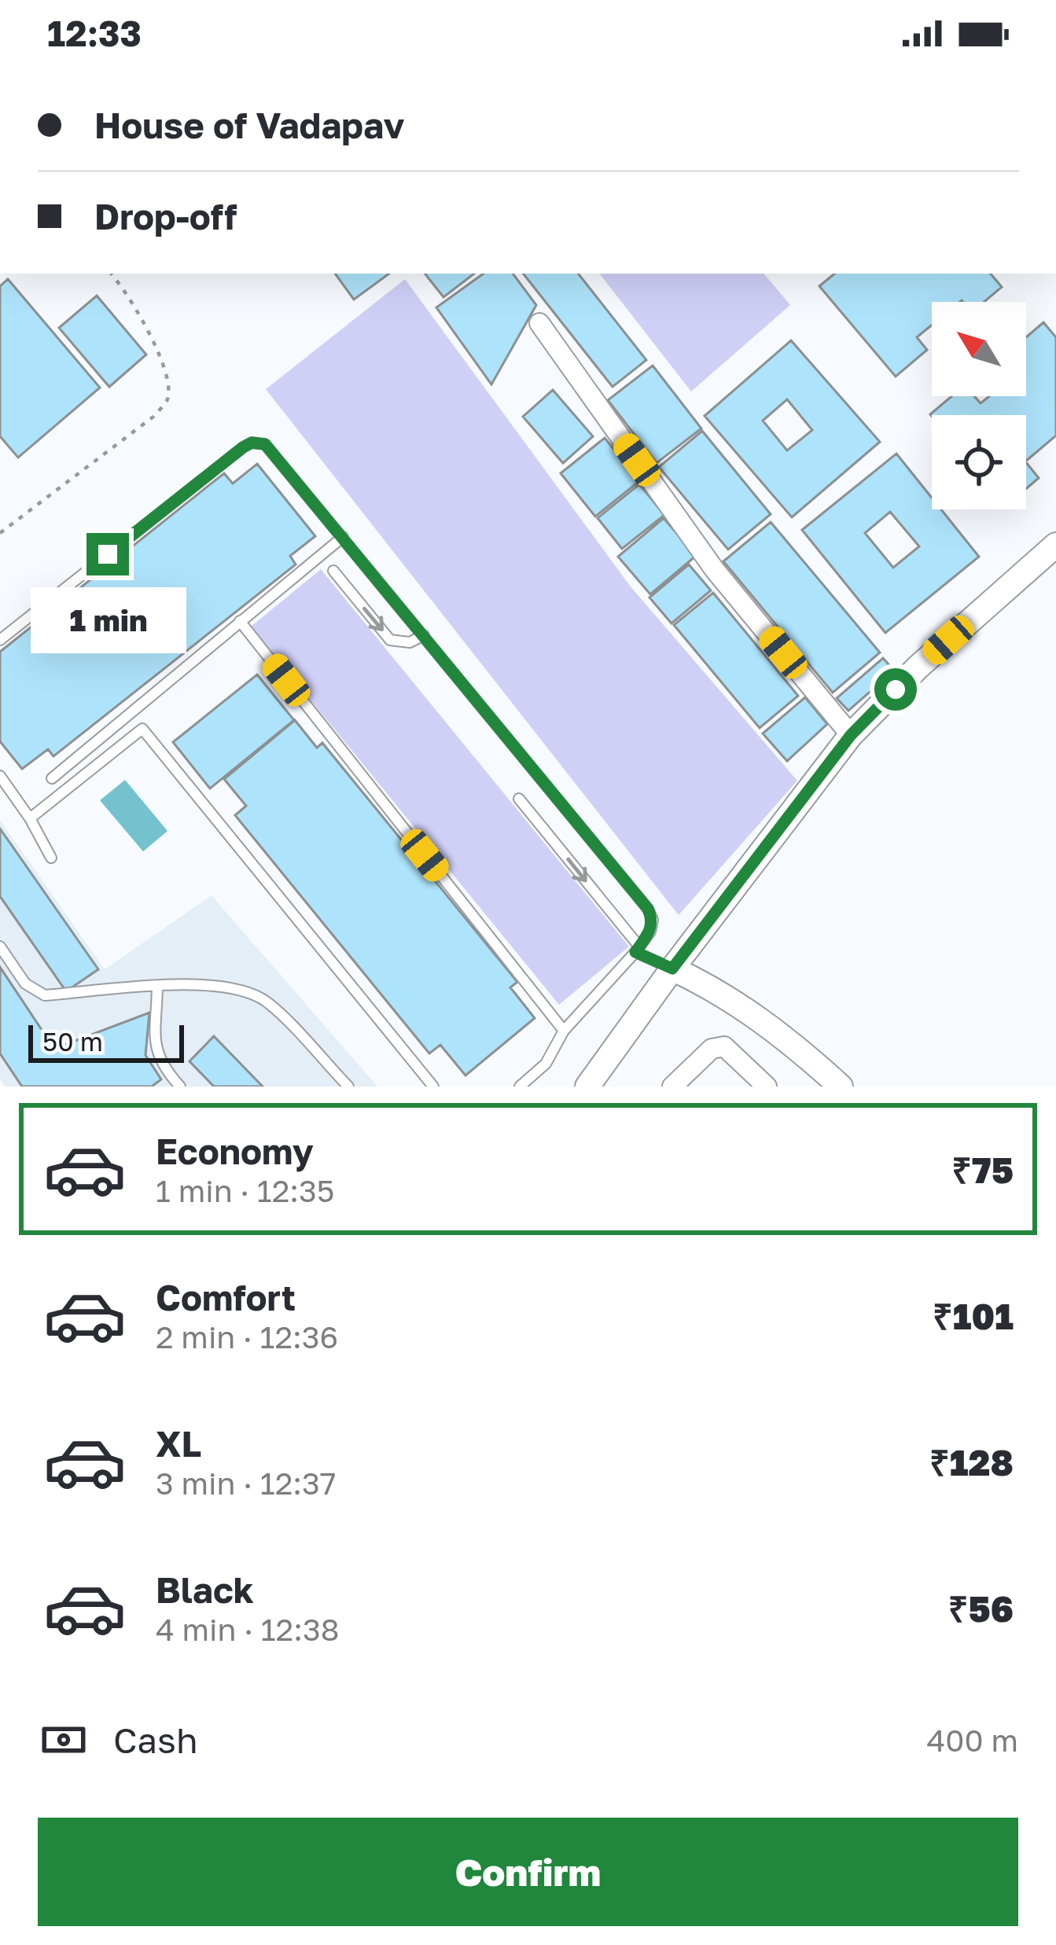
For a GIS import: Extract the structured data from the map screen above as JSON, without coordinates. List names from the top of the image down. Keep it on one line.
{"scale_bar":"50 m","north":"top left","page":{"status":"12:33","banner":["House of Vadapav","Drop-off"],"bubble":"1 min","scale":"50 m","list":[{"name":"Economy","note":"1 min · 12:35","value":"₹75"},{"name":"Comfort","note":"2 min · 12:36","value":"₹101"},{"name":"XL","note":"3 min · 12:37","value":"₹128"},{"name":"Black","note":"4 min · 12:38","value":"₹56"}],"pay":["Cash","400 m"],"buttons":"Confirm"}}
